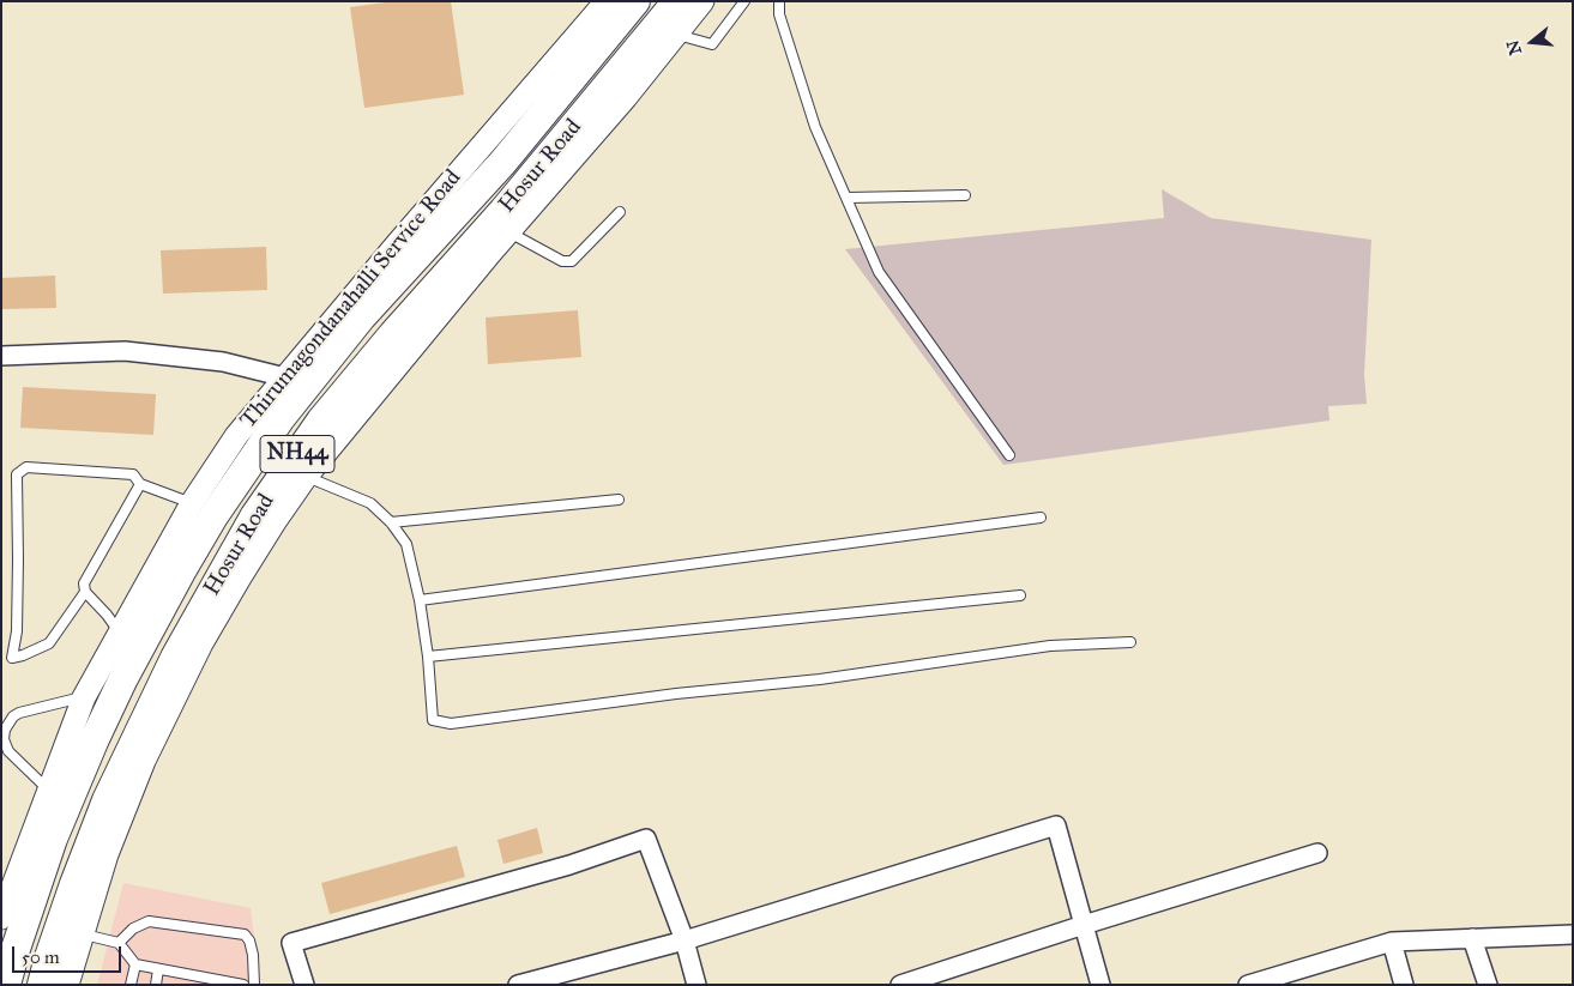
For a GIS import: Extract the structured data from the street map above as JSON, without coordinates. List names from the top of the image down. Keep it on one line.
{"streets":{"highway":["Hosur Road","NH44"],"street":["Thirumagondanahalli Service Road"]},"scale_bar":"50 m","north":"left"}
